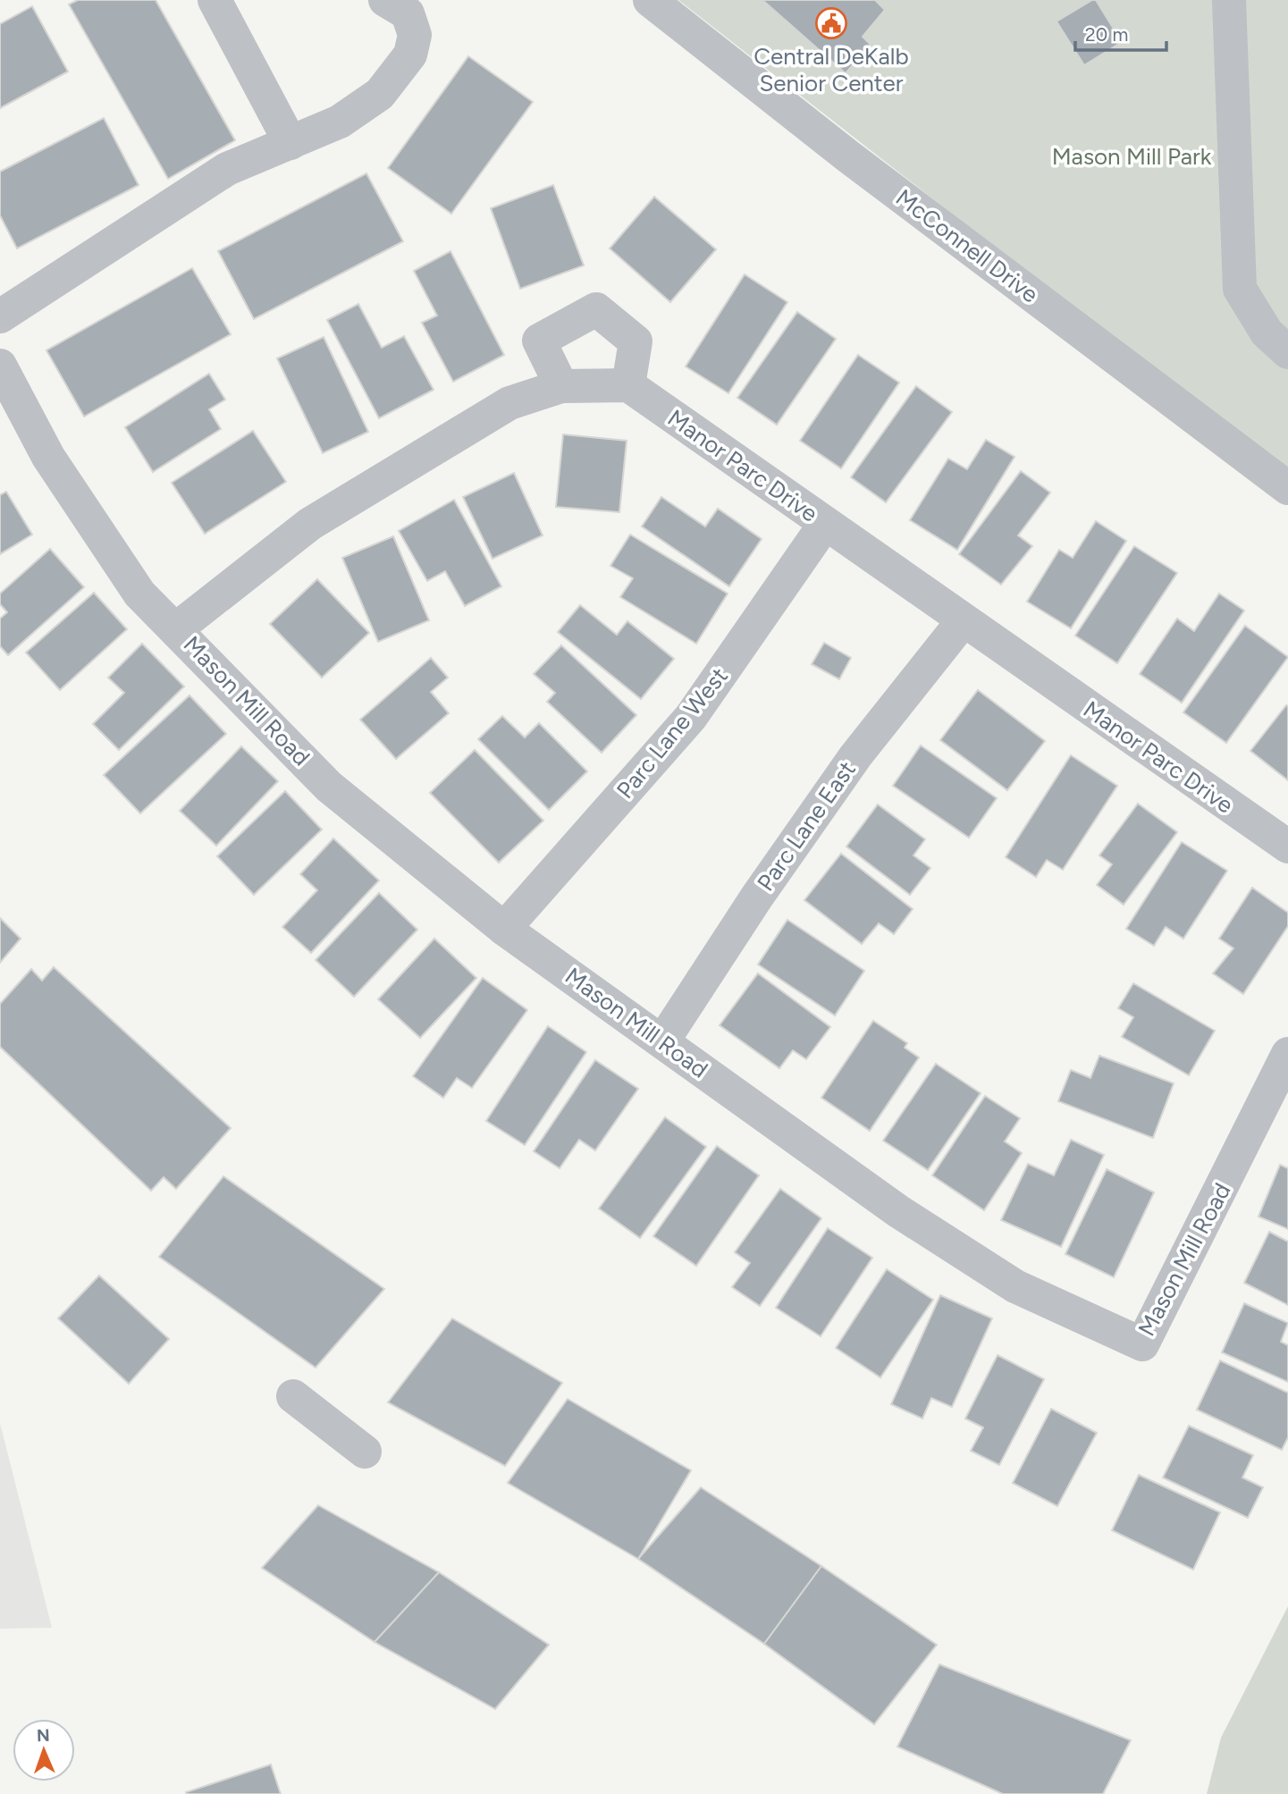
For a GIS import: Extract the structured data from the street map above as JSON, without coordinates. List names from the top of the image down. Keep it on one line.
{"streets":{"street":["McConnell Drive","Manor Parc Drive","Mason Mill Road","Parc Lane West","Parc Lane East"]},"crossings":[["Manor Parc Drive","Parc Lane West"],["Manor Parc Drive","Parc Lane East"],["Mason Mill Road","Parc Lane West"],["Mason Mill Road","Parc Lane East"]],"parks":["Mason Mill Park"],"places":{"public building":["Central DeKalb Senior Center"]},"scale_bar":"20 m","north":"top"}
